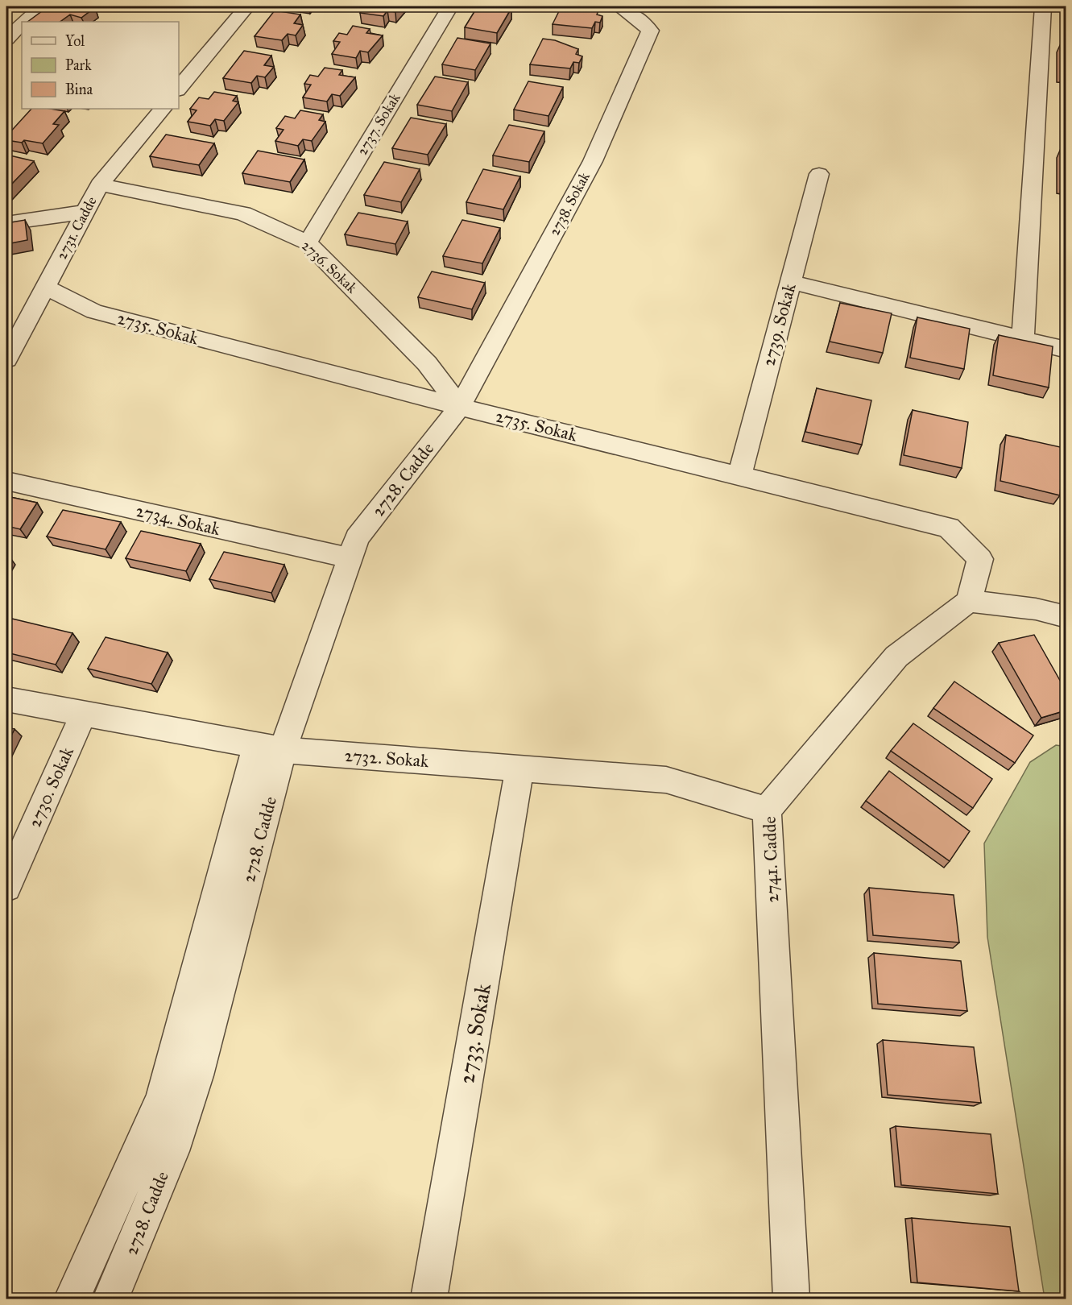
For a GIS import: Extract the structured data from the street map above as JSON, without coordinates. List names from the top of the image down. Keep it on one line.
{"streets":{"street":["2737. Sokak","2738. Sokak","2731. Cadde","2736. Sokak","2739. Sokak","2735. Sokak","2728. Cadde","2734. Sokak","2732. Sokak","2730. Sokak","2741. Cadde","2733. Sokak"]},"crossings":[["2737. Sokak","2736. Sokak"],["2738. Sokak","2736. Sokak"],["2738. Sokak","2735. Sokak"],["2738. Sokak","2728. Cadde"],["2731. Cadde","2736. Sokak"],["2731. Cadde","2735. Sokak"],["2736. Sokak","2735. Sokak"],["2736. Sokak","2728. Cadde"],["2739. Sokak","2735. Sokak"],["2735. Sokak","2728. Cadde"],["2735. Sokak","2741. Cadde"],["2728. Cadde","2734. Sokak"],["2728. Cadde","2732. Sokak"],["2732. Sokak","2730. Sokak"],["2732. Sokak","2741. Cadde"],["2732. Sokak","2733. Sokak"]],"legend":["Yol","Park","Bina"]}
